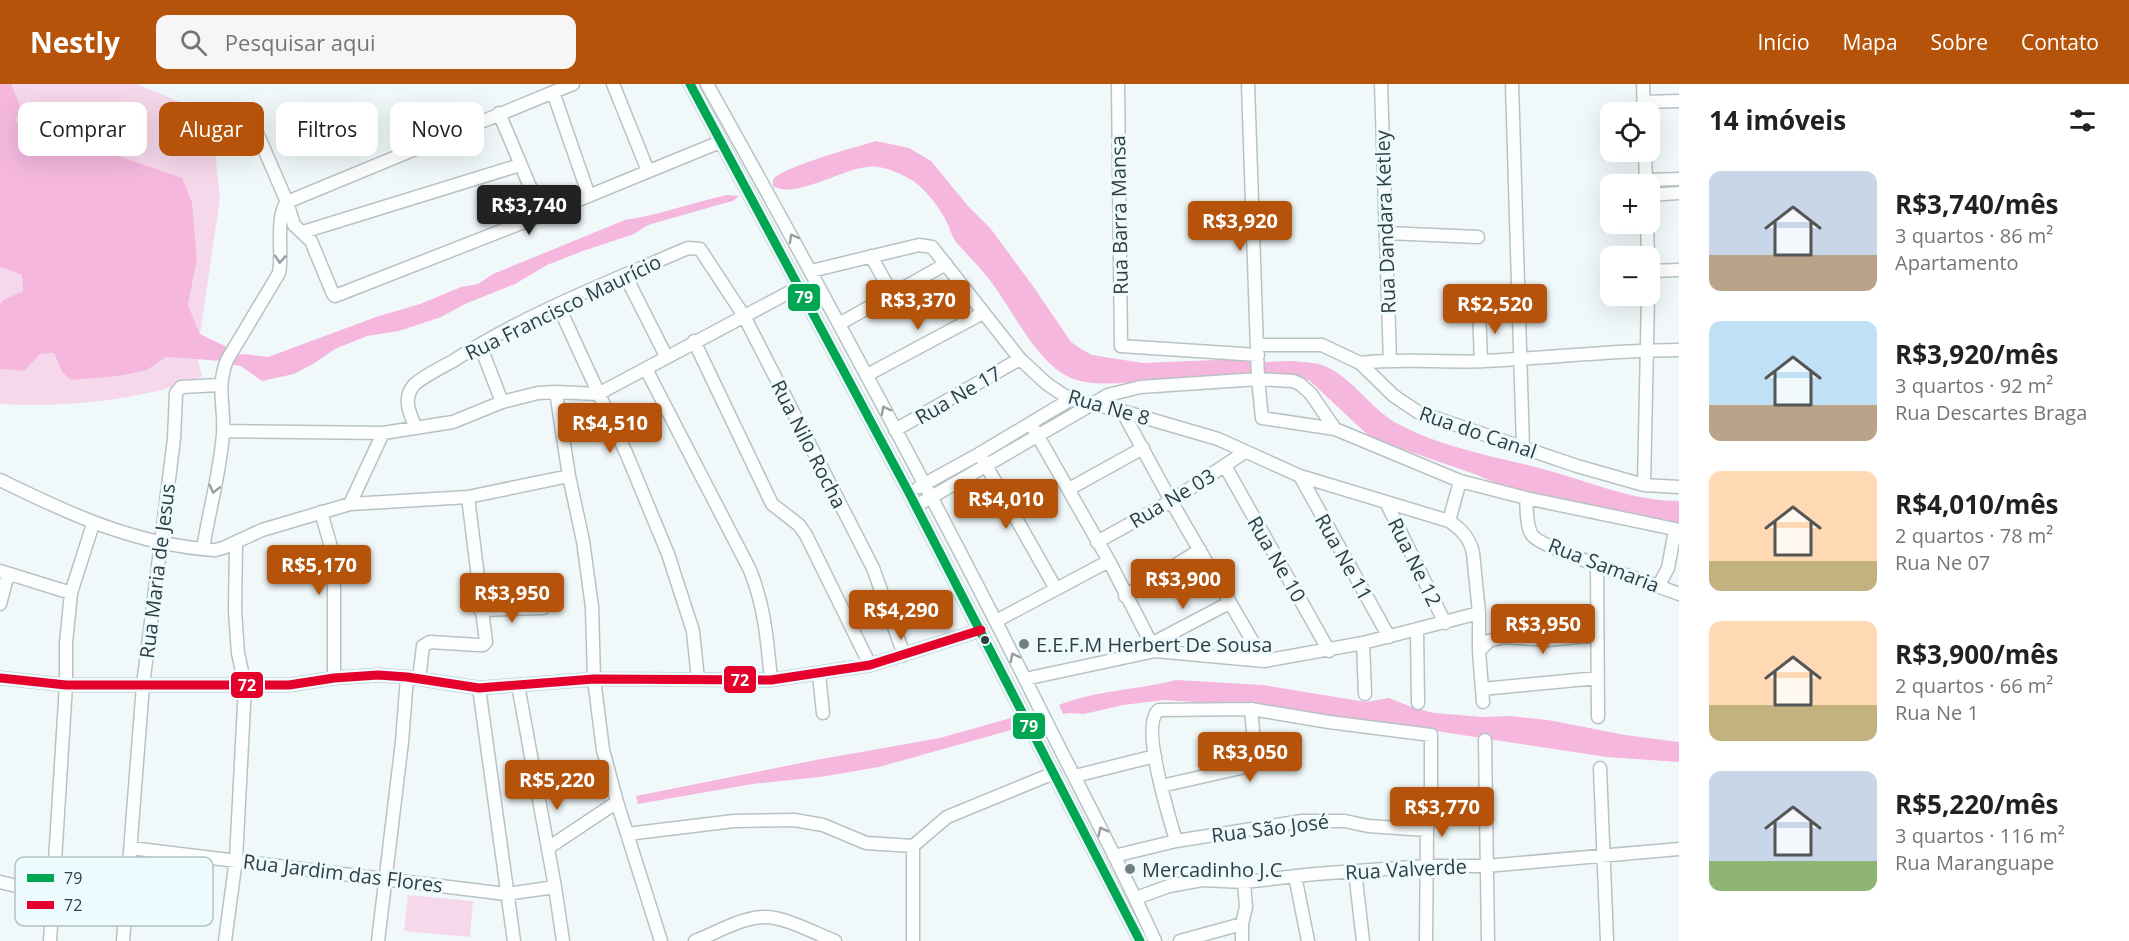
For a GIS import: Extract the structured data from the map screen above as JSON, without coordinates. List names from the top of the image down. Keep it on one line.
{"streets":{"street":["Rua Barra Mansa","Rua Dandara Ketley","Rua Francisco Maurício","Rua Ne 17","Rua Ne 8","Rua do Canal","Rua Nilo Rocha","Rua Ne 03","Rua Ne 11","Rua Ne 10","Rua Ne 12","Rua Samaria","Rua Maria de Jesus","Rua São José","Rua Valverde","Rua Jardim das Flores"]},"crossings":[["Rua Barra Mansa","Rua do Canal"],["Rua Francisco Maurício","Rua Nilo Rocha"],["Rua Ne 17","Rua Ne 8"],["Rua Ne 8","Rua Ne 03"],["Rua Ne 8","Rua Ne 11"],["Rua Ne 8","Rua Ne 12"],["Rua Ne 03","Rua Ne 10"],["Rua Maria de Jesus","Rua Jardim das Flores"]],"places":["E.E.F.M Herbert De Sousa","Mercadinho J.C"],"lines":["transit line 79","transit line 72"],"legend":["79","72"],"page":{"header":"Nestly","search":"Pesquisar aqui","nav":["Início","Mapa","Sobre","Contato"],"heading":"14 imóveis","map_buttons":["+","−"],"chip":["Comprar","Alugar","Filtros","Novo"],"list":[{"name":"R$3,740/mês","note":"3 quartos · 86 m² · Apartamento"},{"name":"R$3,920/mês","note":"3 quartos · 92 m² · Rua Descartes Braga"},{"name":"R$4,010/mês","note":"2 quartos · 78 m² · Rua Ne 07"},{"name":"R$3,900/mês","note":"2 quartos · 66 m² · Rua Ne 1"},{"name":"R$5,220/mês","note":"3 quartos · 116 m² · Rua Maranguape"}],"price":["R$3,740","R$3,920","R$3,370","R$2,520","R$4,510","R$4,010","R$5,170","R$3,900","R$3,950","R$4,290","R$3,950","R$3,050","R$5,220","R$3,770"]}}
